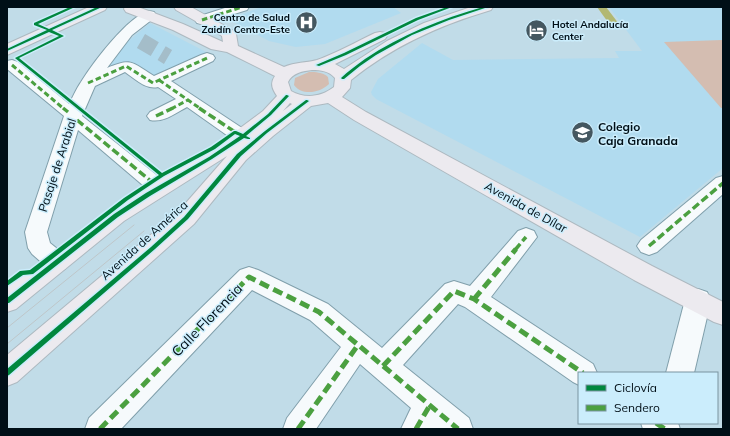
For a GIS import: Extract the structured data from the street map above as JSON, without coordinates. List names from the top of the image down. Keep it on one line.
{"streets":{"main road":["Avenida de Dílar","Avenida de América"],"street":["Pasaje de Arabial","Calle Florencia"]},"places":{"hospital":["Centro de Salud Zaidín Centro-Este"],"hotel":["Hotel Andalucía Center"],"school or university":["Colegio Caja Granada"]},"legend":["Ciclovía","Sendero"]}
